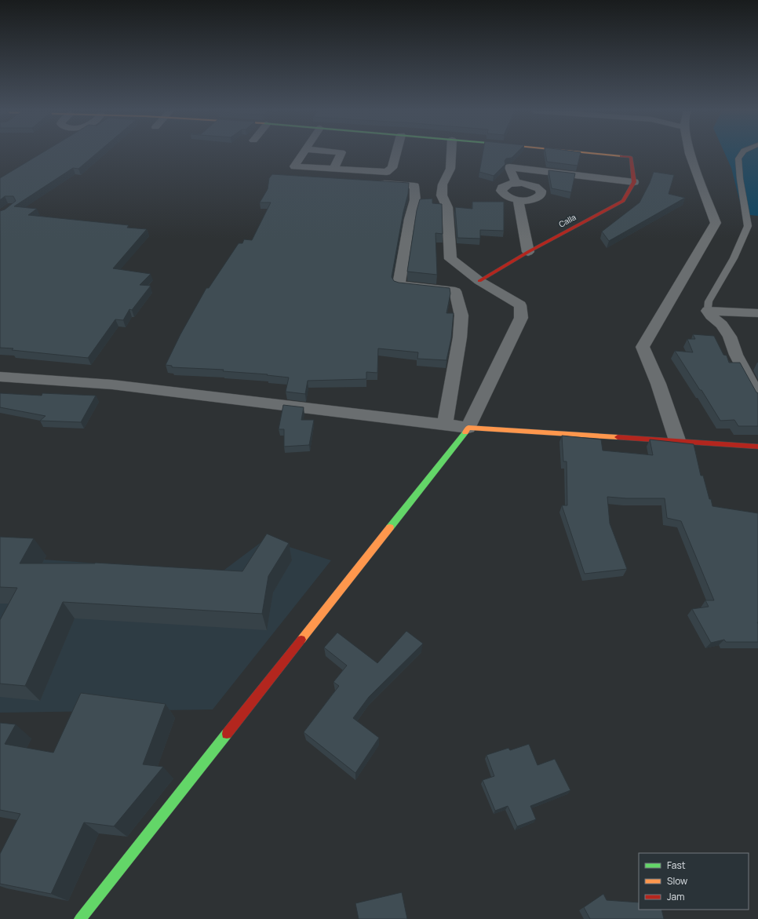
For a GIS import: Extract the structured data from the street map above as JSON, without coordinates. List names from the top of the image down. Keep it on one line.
{"streets":{"street":["Calla"]},"legend":["Fast","Slow","Jam"]}
